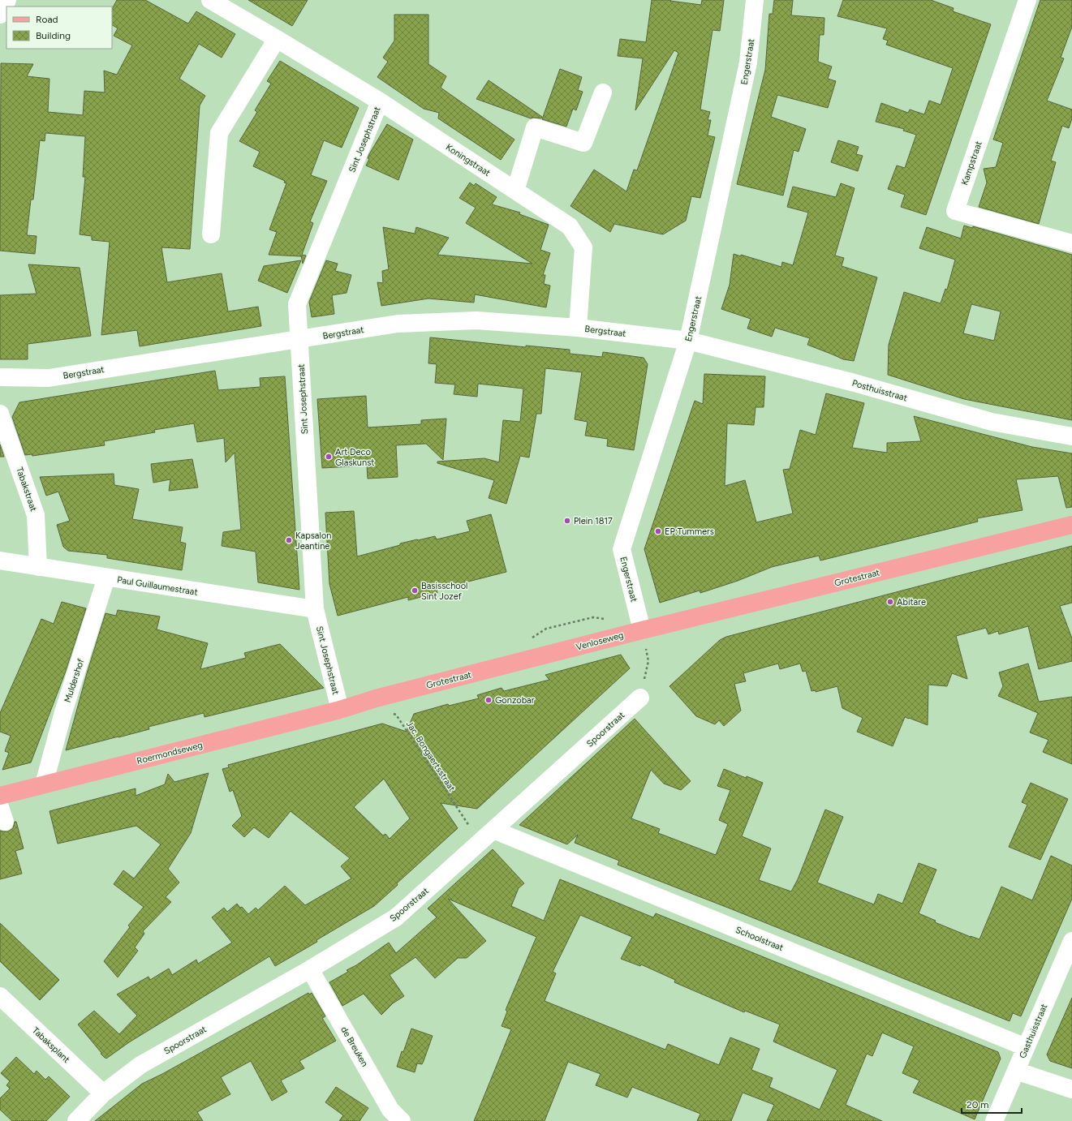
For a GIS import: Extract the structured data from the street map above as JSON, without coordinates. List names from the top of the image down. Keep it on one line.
{"streets":{"main road":["Grotestraat","Venloseweg","Roermondseweg"],"street":["Engerstraat","Sint Josephstraat","Koningstraat","Kampstraat","Bergstraat","Posthuisstraat","Tabakstraat","Paul Guillaumestraat","Muldershof","Spoorstraat","Schoolstraat","Gasthuisstraat","Tabaksplant","de Breuken"],"path":["Jac. Bongaertsstraat"]},"crossings":[["Engerstraat","Bergstraat"],["Engerstraat","Posthuisstraat"],["Engerstraat","Grotestraat"],["Engerstraat","Venloseweg"],["Sint Josephstraat","Koningstraat"],["Sint Josephstraat","Bergstraat"],["Sint Josephstraat","Grotestraat"],["Sint Josephstraat","Paul Guillaumestraat"],["Sint Josephstraat","Roermondseweg"],["Koningstraat","Bergstraat"],["Bergstraat","Posthuisstraat"],["Tabakstraat","Paul Guillaumestraat"],["Grotestraat","Venloseweg"],["Grotestraat","Roermondseweg"],["Grotestraat","Jac. Bongaertsstraat"],["Paul Guillaumestraat","Muldershof"],["Muldershof","Roermondseweg"],["Spoorstraat","Jac. Bongaertsstraat"],["Spoorstraat","Schoolstraat"],["Spoorstraat","Tabaksplant"],["Spoorstraat","de Breuken"],["Schoolstraat","Gasthuisstraat"]],"places":["Art Deco Glaskunst","Plein 1817","EP:Tummers","Kapsalon Jeantine","Basisschool Sint Jozef","Abitare","Gonzobar"],"legend":["Road","Building"],"scale_bar":"20 m"}
